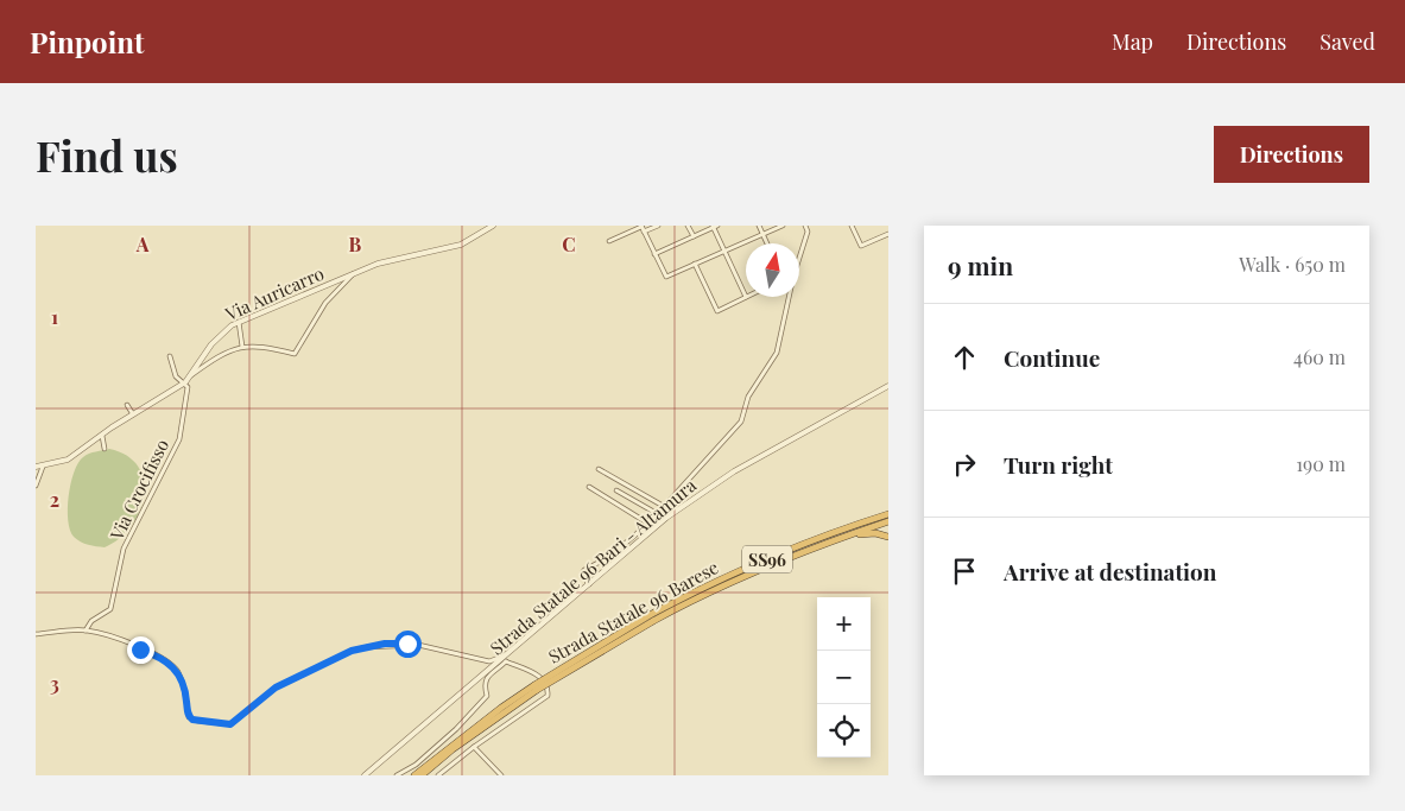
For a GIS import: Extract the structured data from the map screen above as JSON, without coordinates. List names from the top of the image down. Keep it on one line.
{"streets":{"highway":["SS96","Strada Statale 96 Barese"],"street":["Via Auricarro","Via Crocifisso","Strada Statale 96 Bari - Altamura"]},"crossings":[["Via Auricarro","Via Crocifisso"]],"north":"top","page":{"header":"Pinpoint","nav":["Map","Directions","Saved"],"buttons":"Directions","title":"Find us","heading":["9 min","Walk · 650 m"],"list":[["Continue","460 m"],["Turn right","190 m"],"Arrive at destination"],"map_buttons":["+","−"]},"grid":{"columns":["A","B","C"],"rows":["1","2","3"]}}
